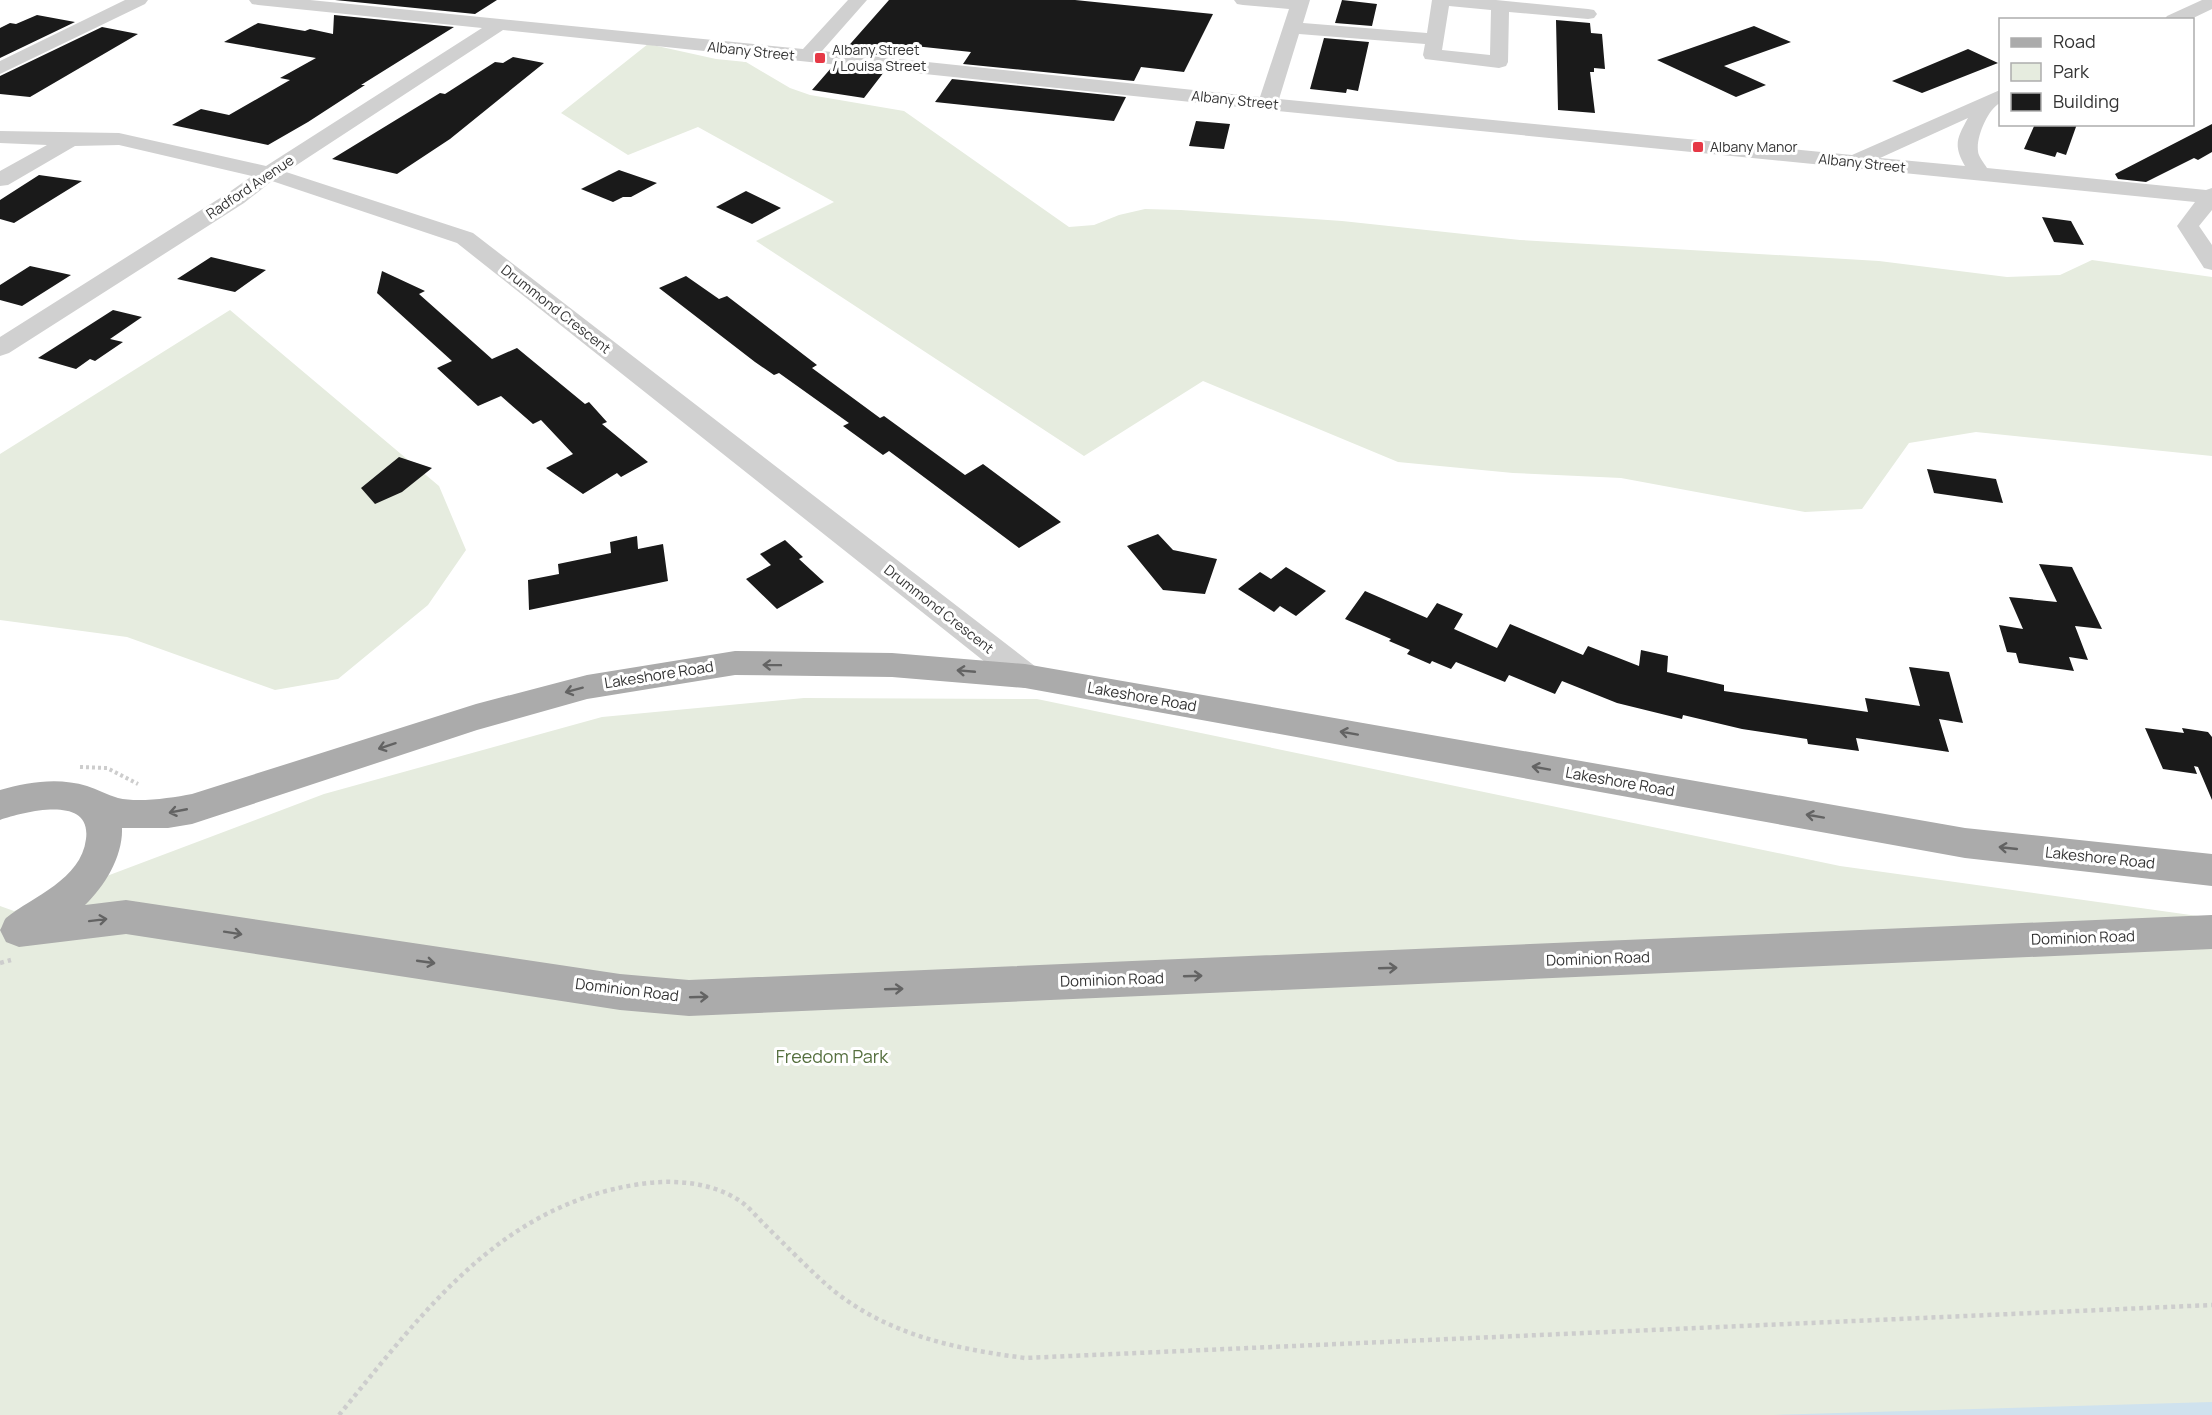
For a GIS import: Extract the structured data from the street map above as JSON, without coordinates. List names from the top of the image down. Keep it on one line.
{"streets":{"main road":["Lakeshore Road","Dominion Road"],"street":["Albany Street","Radford Avenue","Drummond Crescent"]},"crossings":[["Albany Street","Radford Avenue"],["Radford Avenue","Drummond Crescent"],["Drummond Crescent","Lakeshore Road"]],"one_way":["Lakeshore Road","Dominion Road"],"parks":["Freedom Park"],"places":{"transit":["Albany Street / Louisa Street","Albany Manor"]},"legend":["Road","Park","Building"]}
